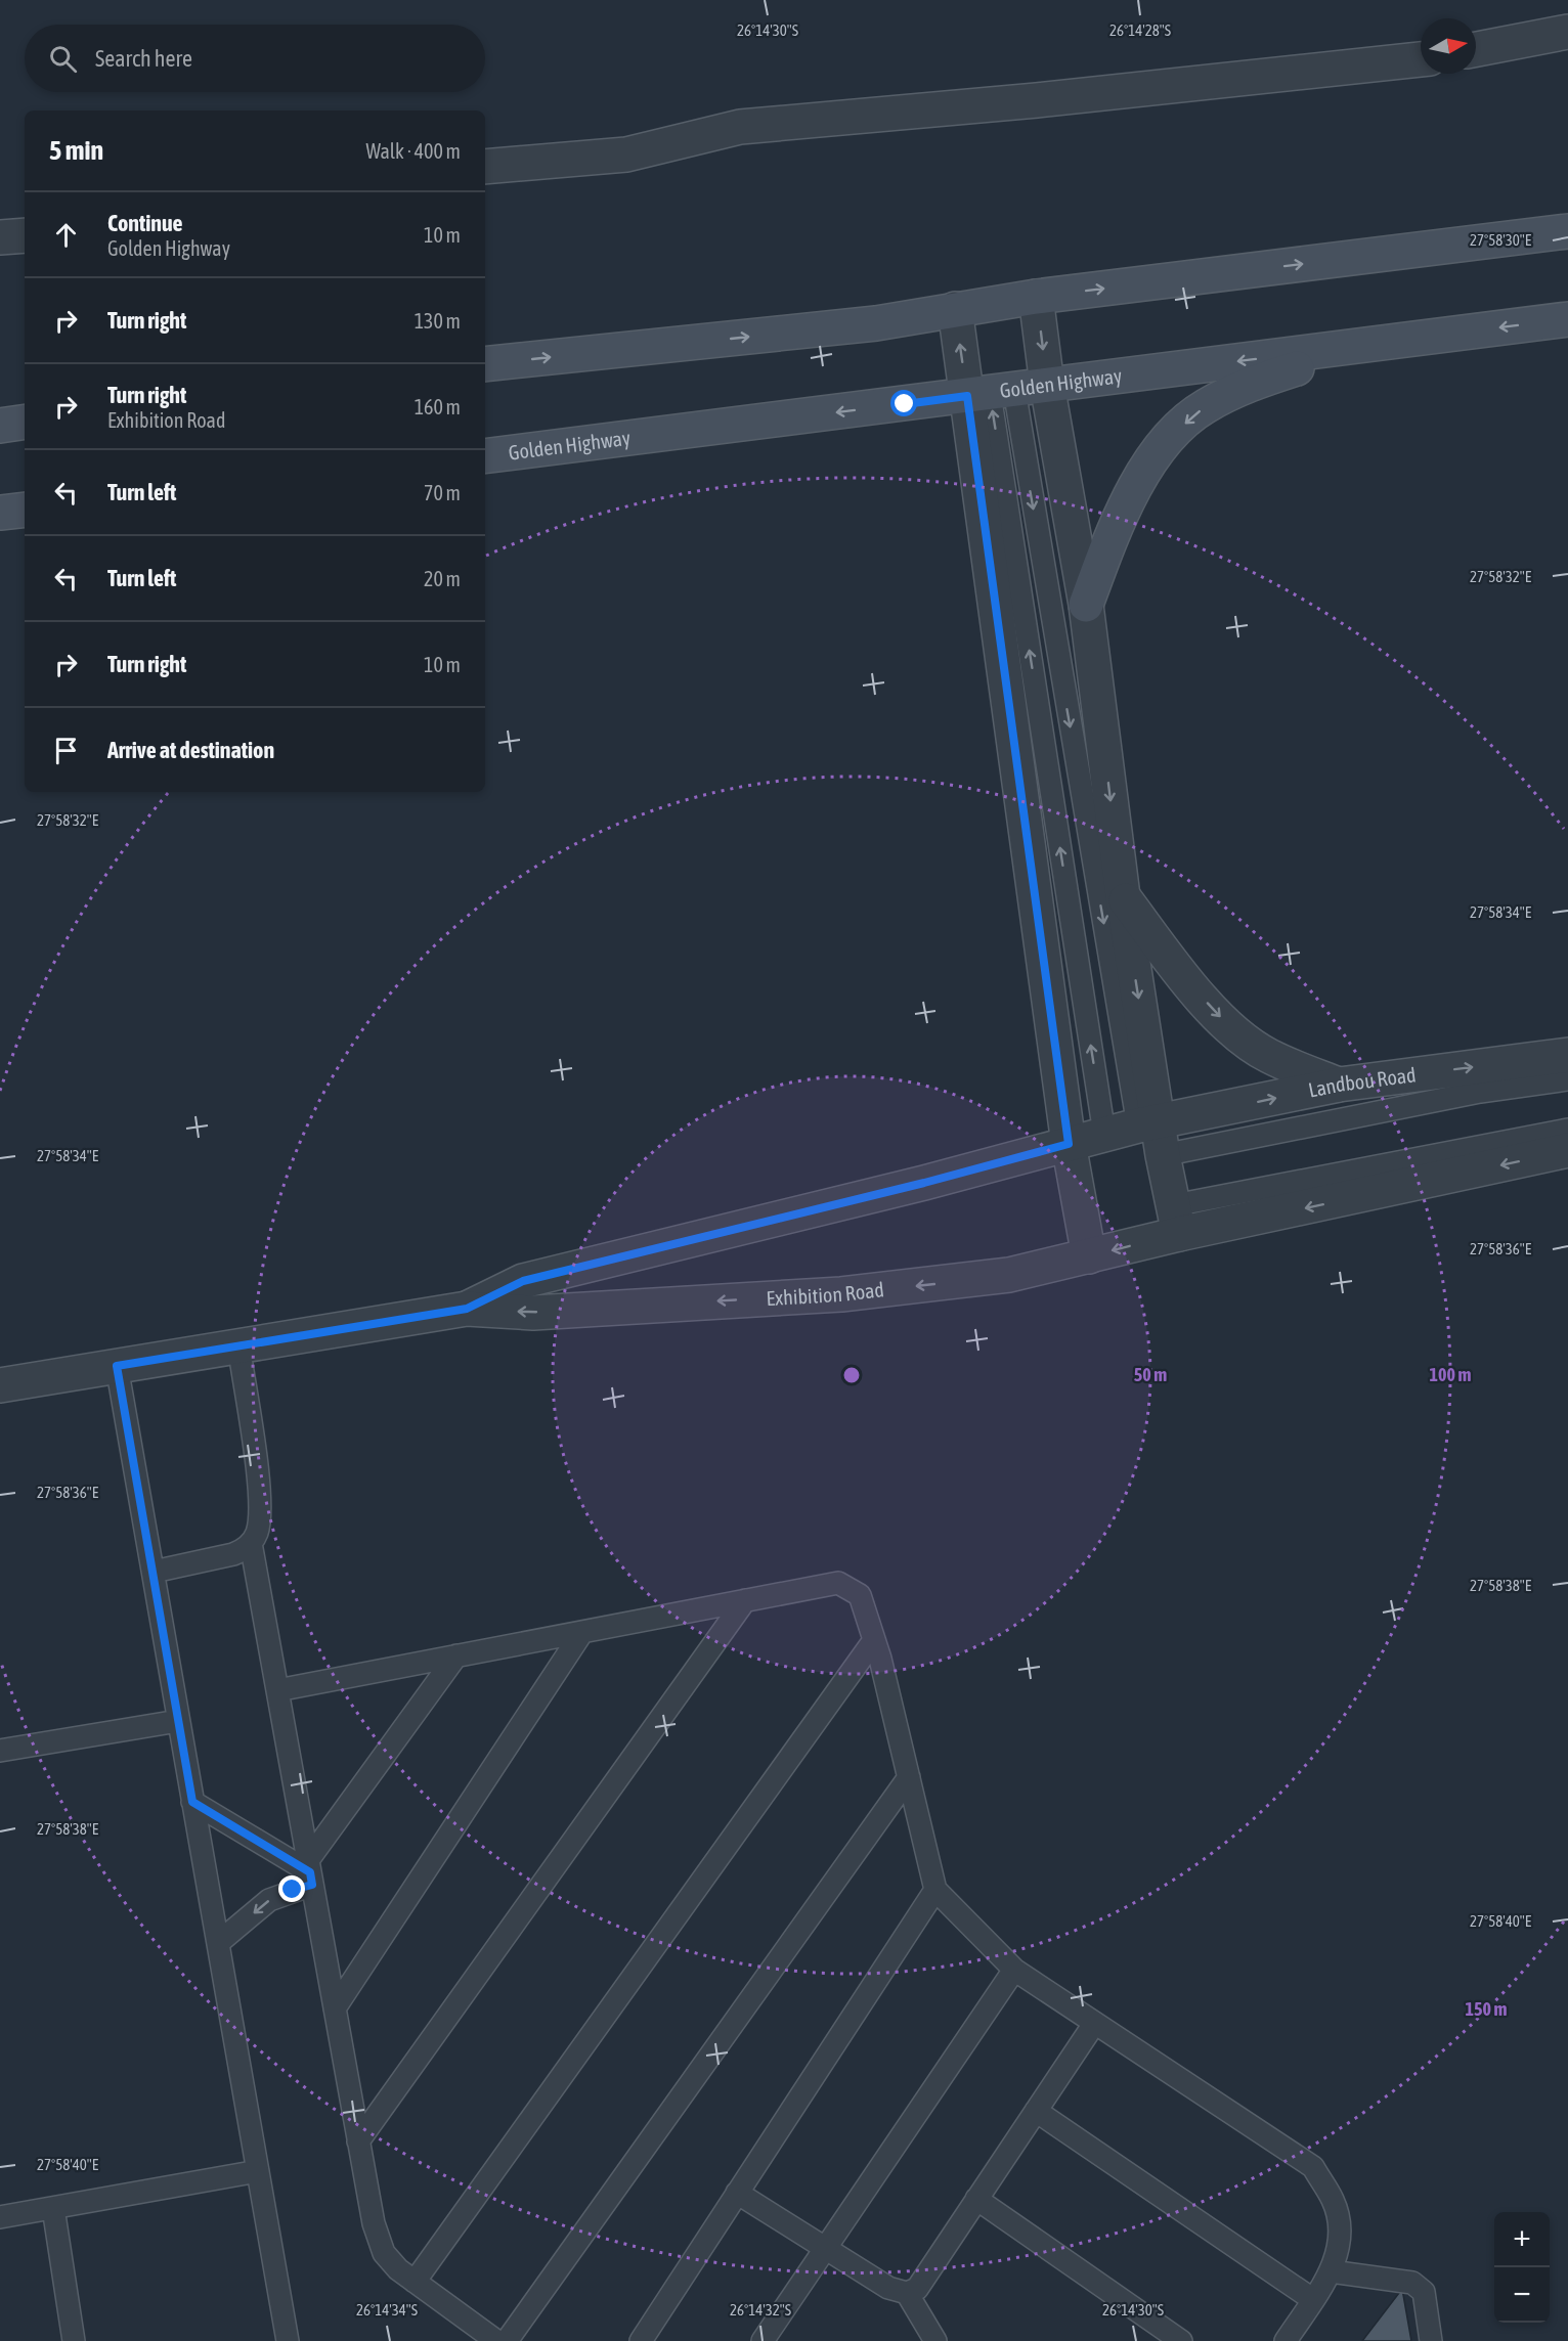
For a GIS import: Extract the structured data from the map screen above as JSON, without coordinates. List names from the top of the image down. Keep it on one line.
{"streets":{"street":["Golden Highway","Landbou Road","Exhibition Road"]},"crossings":[["Landbou Road","Exhibition Road"]],"north":"right","page":{"search":"Search here","heading":["5 min","Walk · 400 m"],"list":[["Continue","Golden Highway","10 m"],["Turn right","130 m"],["Turn right","Exhibition Road","160 m"],["Turn left","70 m"],["Turn left","20 m"],["Turn right","10 m"],"Arrive at destination"],"map_buttons":["+","−"]},"coordinates":["26°14'30\"S","26°14'28\"S","27°58'30\"E","27°58'32\"E","27°58'34\"E","27°58'36\"E","27°58'38\"E","27°58'40\"E","26°14'34\"S","26°14'32\"S"],"rings":["50 m","100 m","150 m"]}
